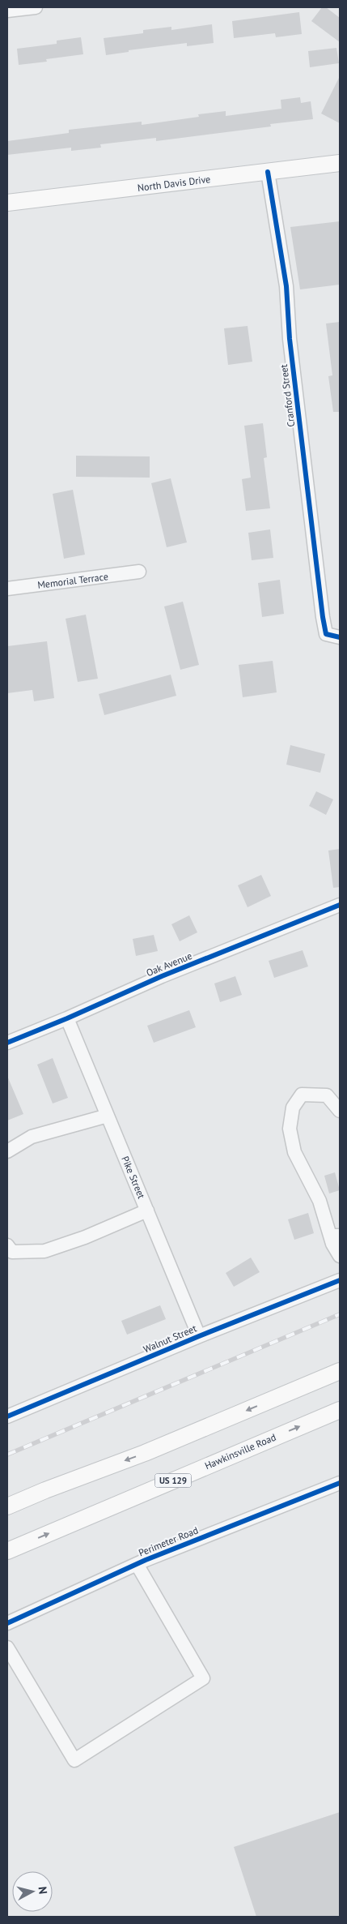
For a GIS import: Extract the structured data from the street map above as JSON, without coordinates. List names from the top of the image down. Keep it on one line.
{"streets":{"main road":["North Davis Drive","Hawkinsville Road","US 129"],"street":["Cranford Street","Memorial Terrace","Oak Avenue","Pike Street","Walnut Street","Perimeter Road"]},"crossings":[["North Davis Drive","Cranford Street"],["Oak Avenue","Pike Street"],["Pike Street","Walnut Street"]],"north":"right"}
